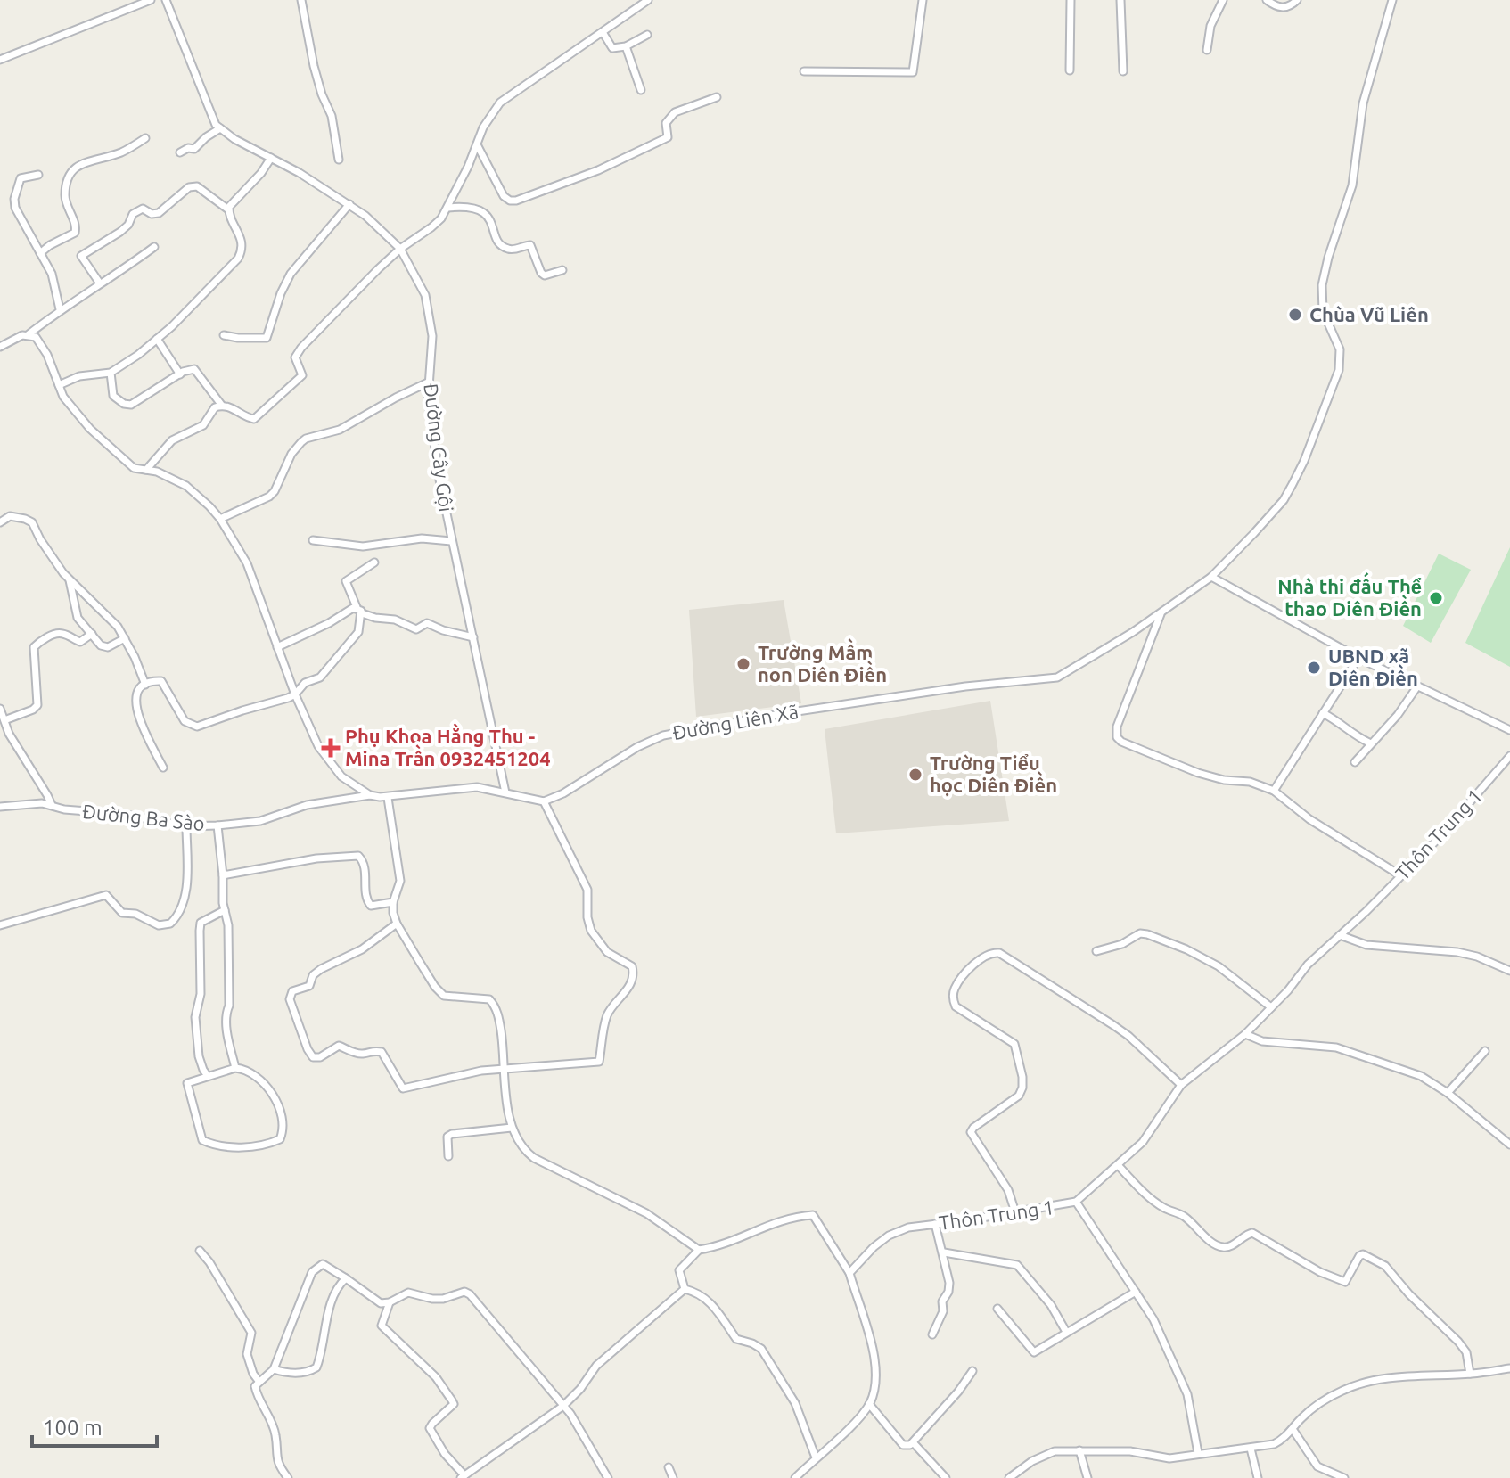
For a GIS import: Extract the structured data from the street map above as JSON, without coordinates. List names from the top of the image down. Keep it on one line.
{"streets":{"street":["Đường Cây Gội","Đường Liên Xã","Đường Ba Sào","Thôn Trung 1"]},"places":{"other":["Chùa Vũ Liên","Nhà thi đấu Thể thao Diên Điền","Trường Mầm non Diên Điền","UBND xã Diên Điền","Trường Tiểu học Diên Điền"],"health":["Phụ Khoa Hằng Thu - Mina Trần 0932451204"]},"scale_bar":"100 m"}
